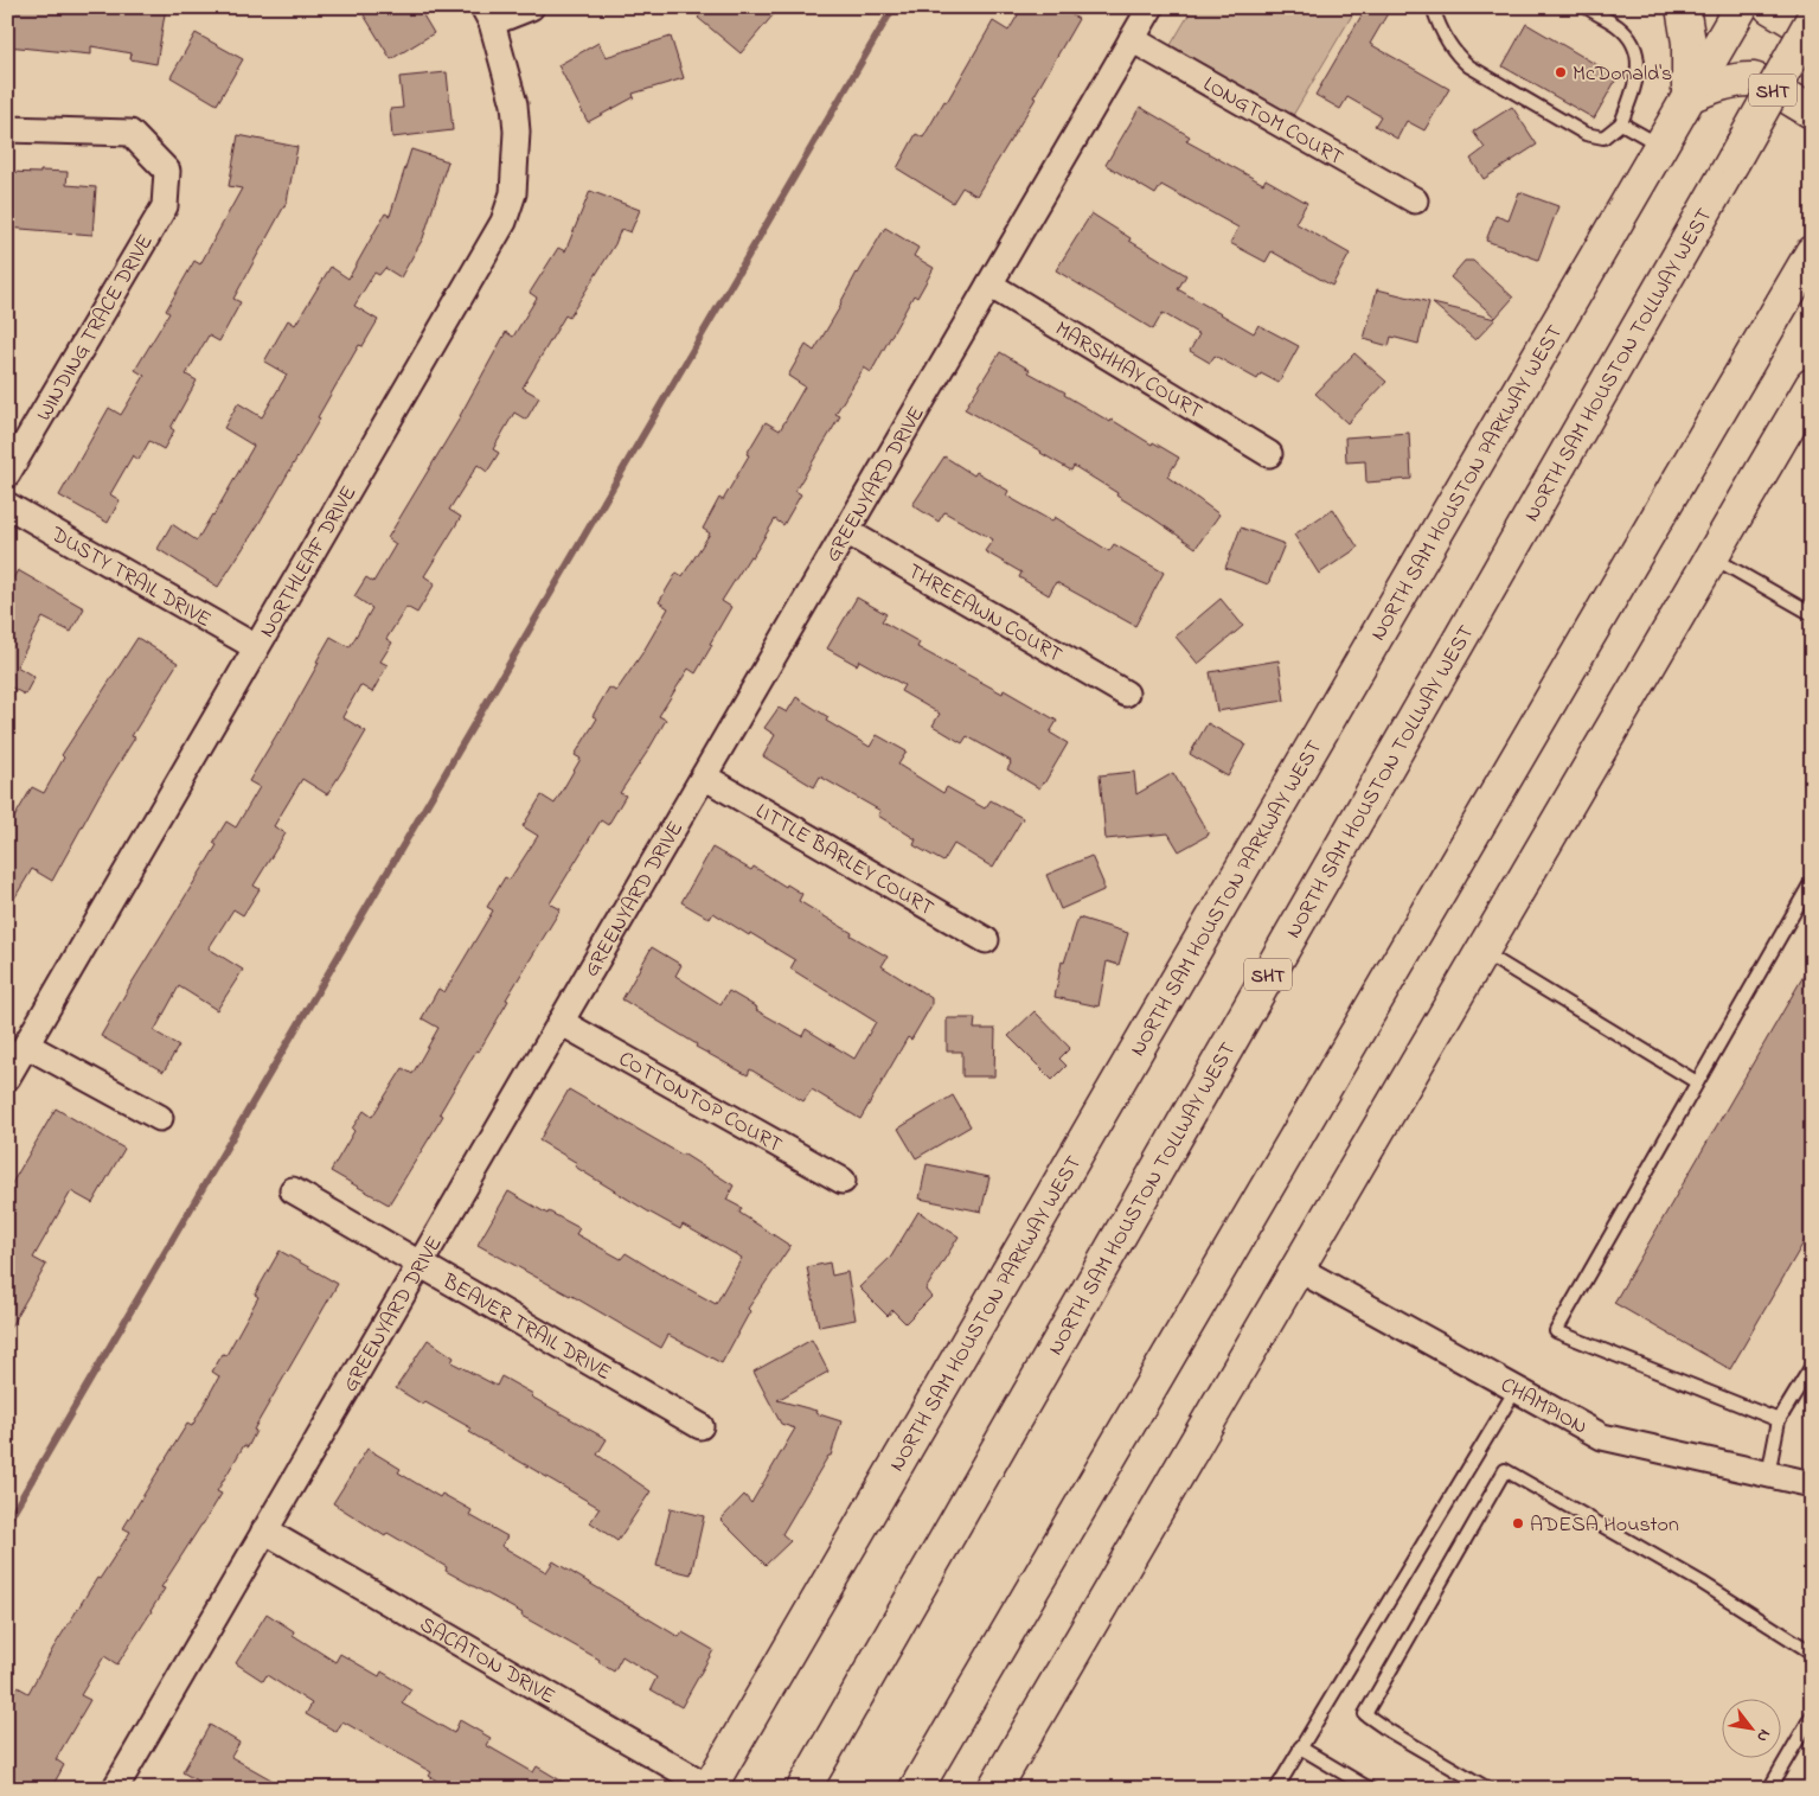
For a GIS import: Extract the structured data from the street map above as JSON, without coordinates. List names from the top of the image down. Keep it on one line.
{"streets":{"main road":["SHT","NORTH SAM HOUSTON TOLLWAY WEST","NORTH SAM HOUSTON PARKWAY WEST"],"street":["LONGTOM COURT","WINDING TRACE DRIVE","MARSHHAY COURT","GREENYARD DRIVE","NORTHLEAF DRIVE","DUSTY TRAIL DRIVE","THREEAWN COURT","LITTLE BARLEY COURT","COTTONTOP COURT","BEAVER TRAIL DRIVE","CHAMPION","SACATON DRIVE"]},"crossings":[["LONGTOM COURT","GREENYARD DRIVE"],["MARSHHAY COURT","GREENYARD DRIVE"],["GREENYARD DRIVE","THREEAWN COURT"],["GREENYARD DRIVE","LITTLE BARLEY COURT"],["GREENYARD DRIVE","COTTONTOP COURT"],["GREENYARD DRIVE","BEAVER TRAIL DRIVE"],["GREENYARD DRIVE","SACATON DRIVE"],["NORTH SAM HOUSTON PARKWAY WEST","SACATON DRIVE"],["NORTHLEAF DRIVE","DUSTY TRAIL DRIVE"]],"places":["McDonald's","ADESA Houston"],"north":"bottom right"}
